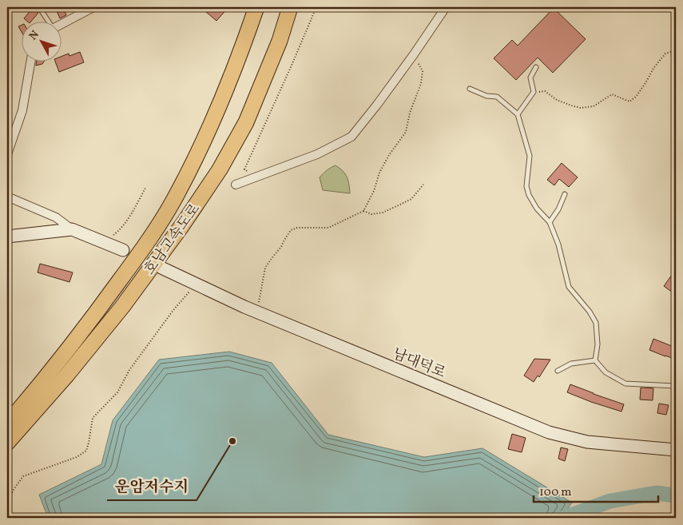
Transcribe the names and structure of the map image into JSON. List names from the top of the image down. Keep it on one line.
{"streets":{"highway":["호남고속도로"],"main road":["남대덕로"]},"places":["운암저수지"],"scale_bar":"100 m","north":"top left"}
